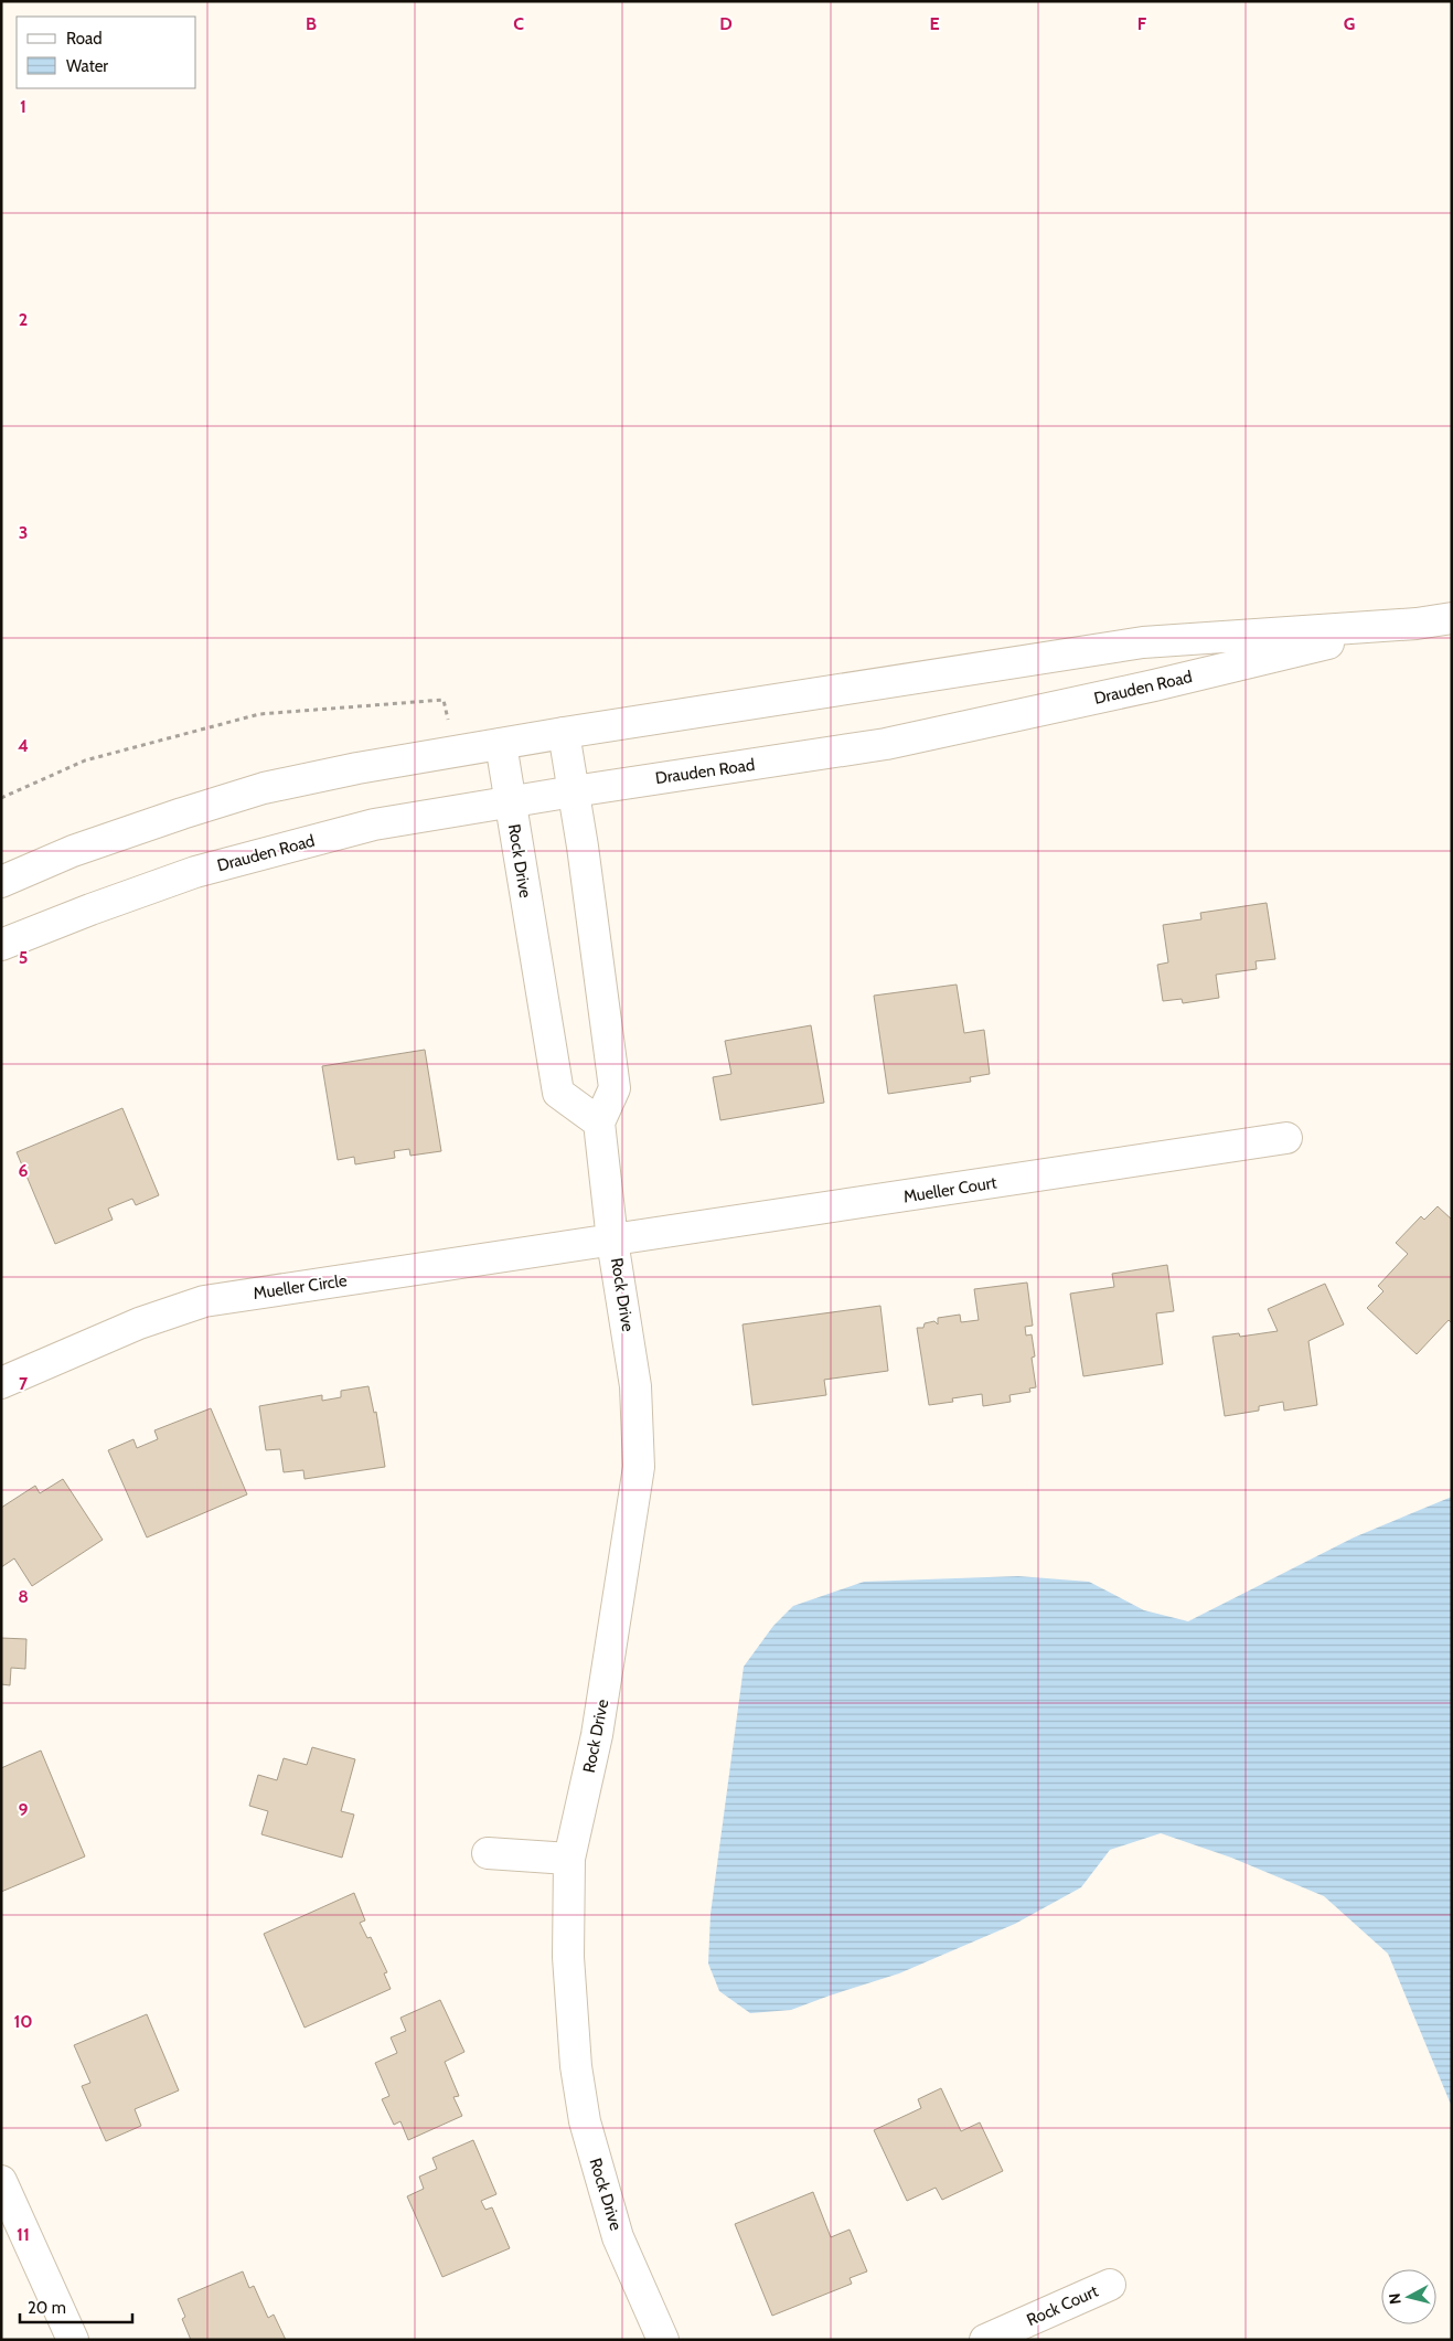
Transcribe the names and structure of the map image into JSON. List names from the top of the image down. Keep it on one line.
{"streets":{"street":["Drauden Road","Rock Drive","Mueller Court","Mueller Circle","Rock Court"]},"crossings":[["Drauden Road","Rock Drive"],["Rock Drive","Mueller Court"],["Rock Drive","Mueller Circle"],["Mueller Court","Mueller Circle"]],"legend":["Road","Water"],"scale_bar":"20 m","north":"left","grid":{"columns":["B","C","D","E","F","G"],"rows":["1","2","3","4","5","6","7","8","9","10","11"]}}
